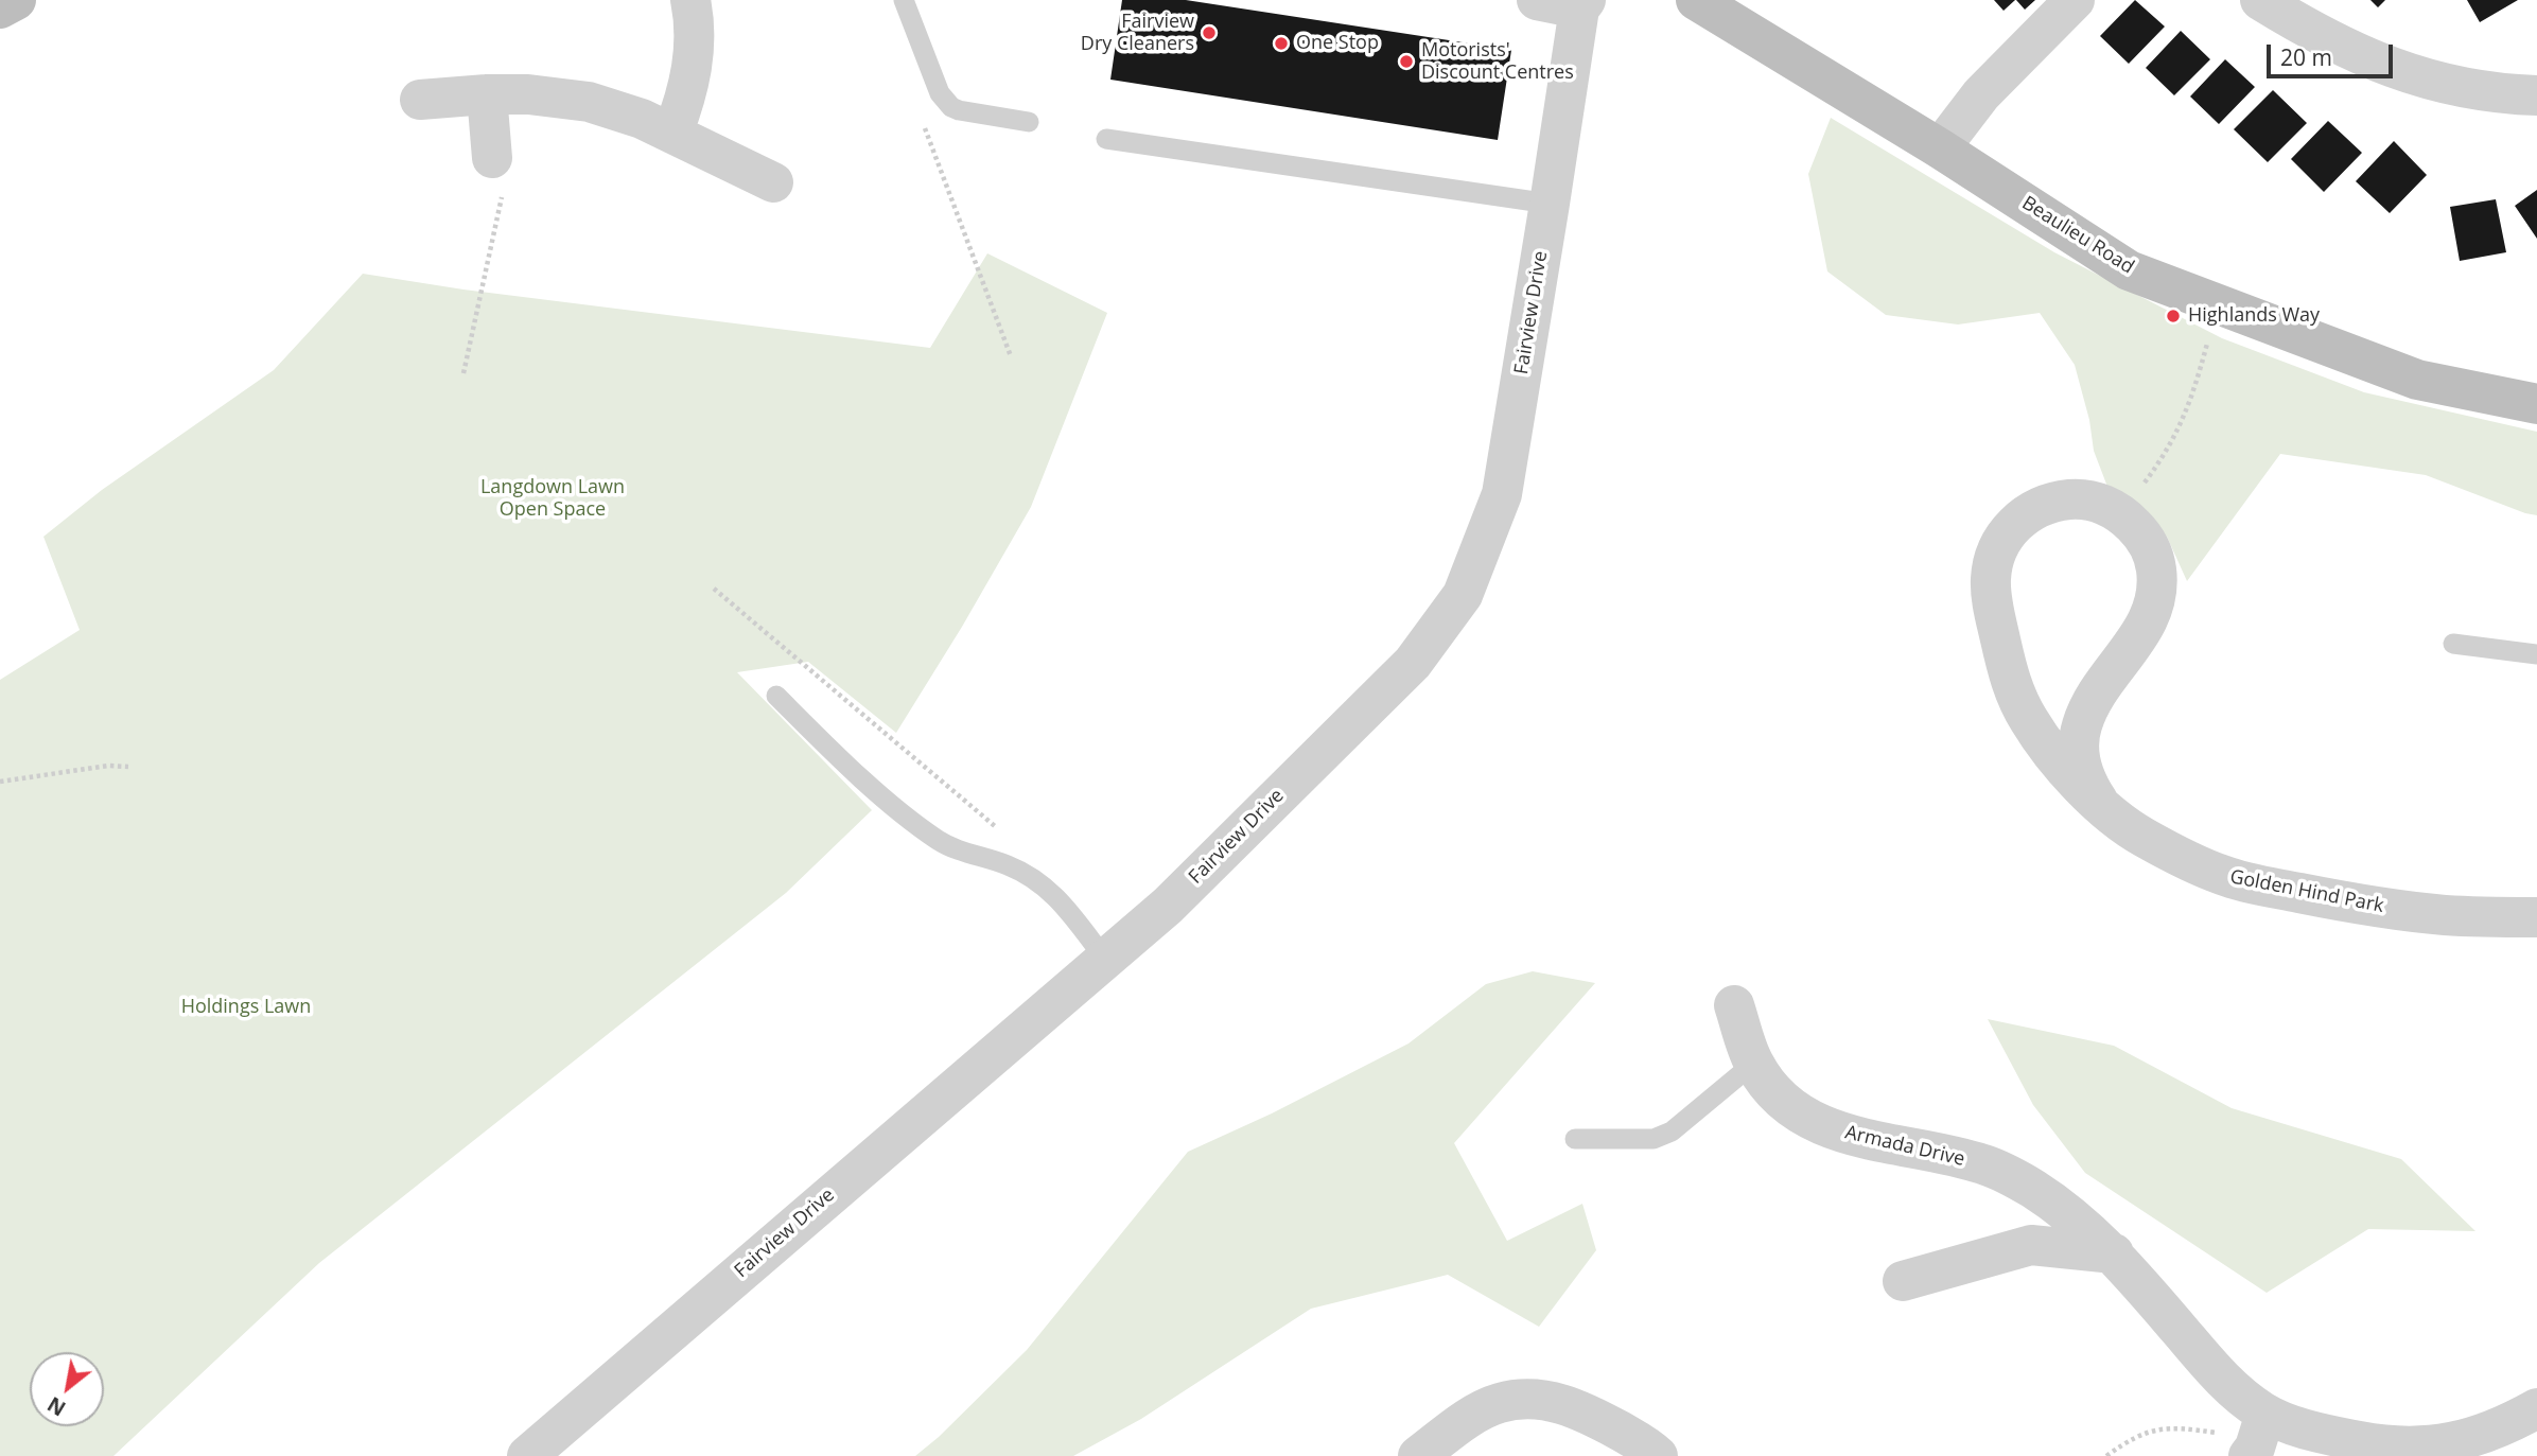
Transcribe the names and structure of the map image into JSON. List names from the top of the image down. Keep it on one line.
{"streets":{"street":["Beaulieu Road","Fairview Drive","Golden Hind Park","Armada Drive"]},"parks":["Langdown Lawn Open Space","Holdings Lawn"],"places":["Fairview Dry Cleaners","One Stop","Motorists' Discount Centres","Highlands Way"],"scale_bar":"20 m","north":"bottom left"}
